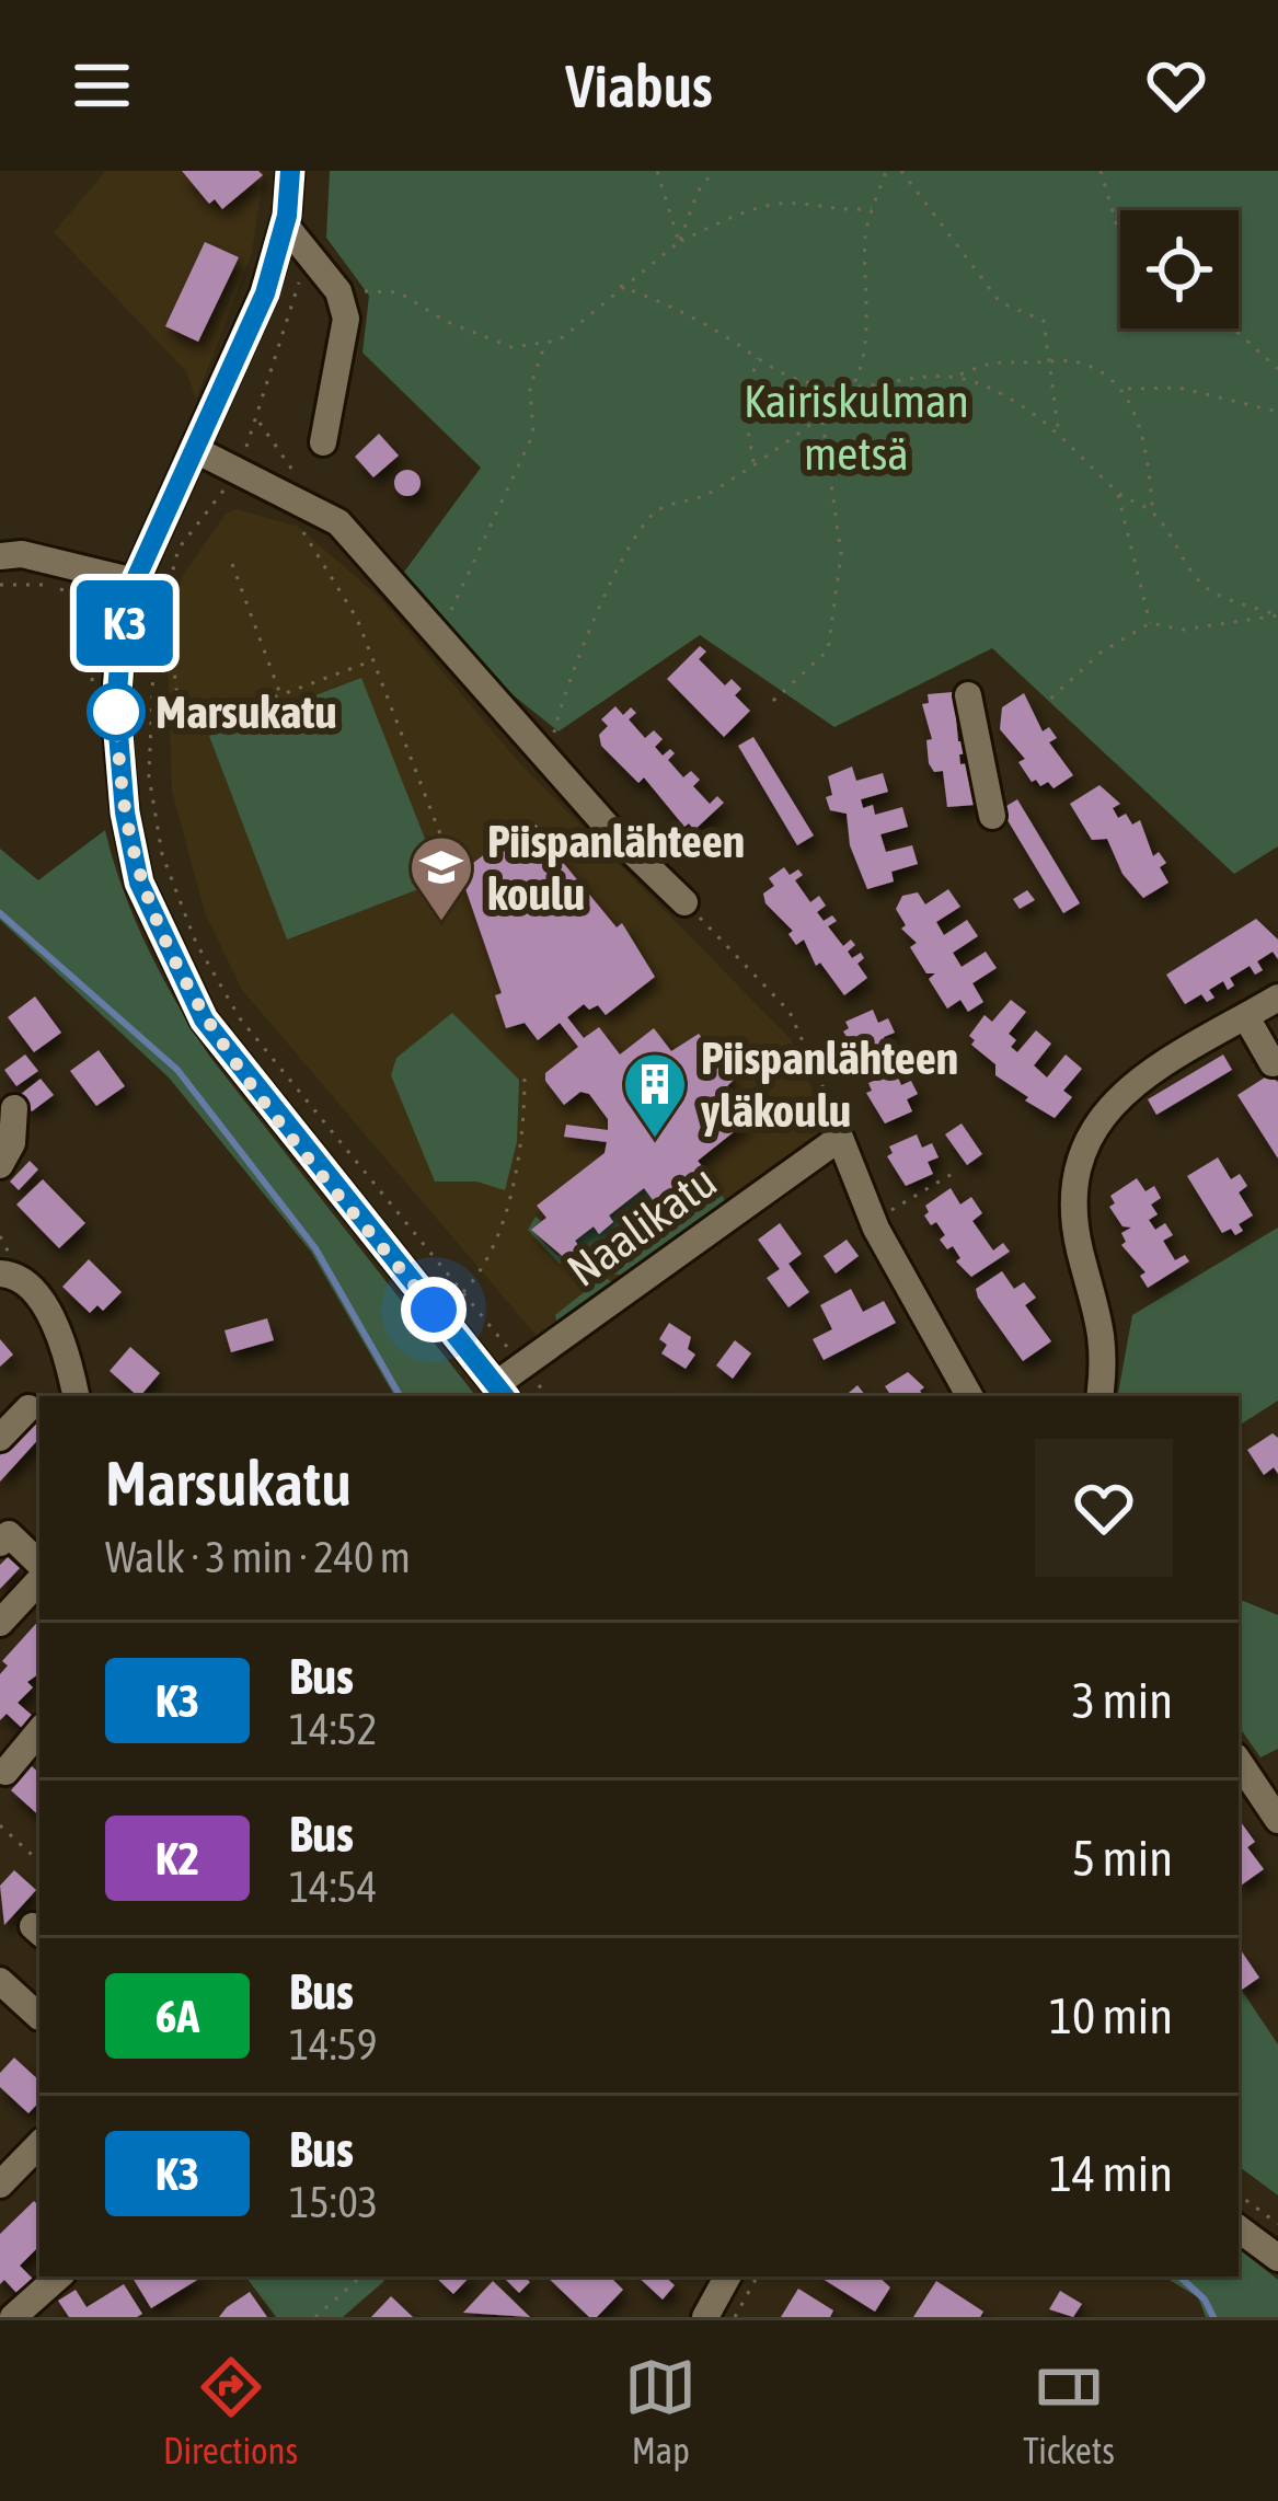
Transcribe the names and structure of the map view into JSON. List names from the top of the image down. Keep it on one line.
{"streets":{"street":["Naalikatu"]},"parks":["Kairiskulman metsä"],"places":{"other":["Marsukatu"],"school or university":["Piispanlähteen koulu"],"building":["Piispanlähteen yläkoulu"]},"lines":["bus line K3"],"page":{"header":"Viabus","on_map":"K3","heading":["Marsukatu","Walk · 3 min · 240 m"],"list":[{"mark":"K3","name":"Bus","note":"14:52","value":"3 min"},{"mark":"K2","name":"Bus","note":"14:54","value":"5 min"},{"mark":"6A","name":"Bus","note":"14:59","value":"10 min"},{"mark":"K3","name":"Bus","note":"15:03","value":"14 min"}],"tabs":["Directions","Map","Tickets"]}}
